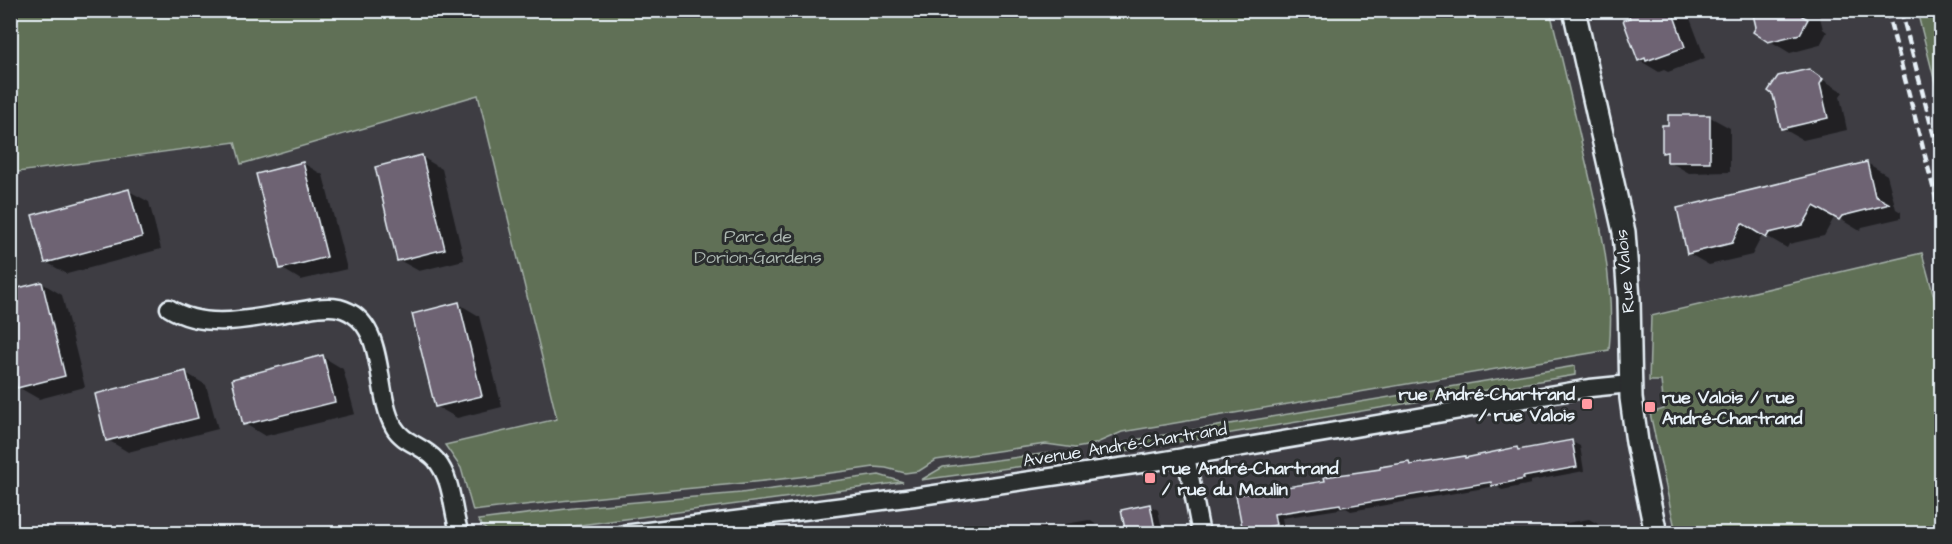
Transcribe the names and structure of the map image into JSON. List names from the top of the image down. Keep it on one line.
{"streets":{"street":["Rue Valois","Avenue André-Chartrand"]},"crossings":[["Rue Valois","Avenue André-Chartrand"]],"parks":["Parc de Dorion-Gardens"],"places":{"transit":["rue André-Chartrand / rue Valois","rue Valois / rue André-Chartrand","rue André-Chartrand / rue du Moulin"]}}
